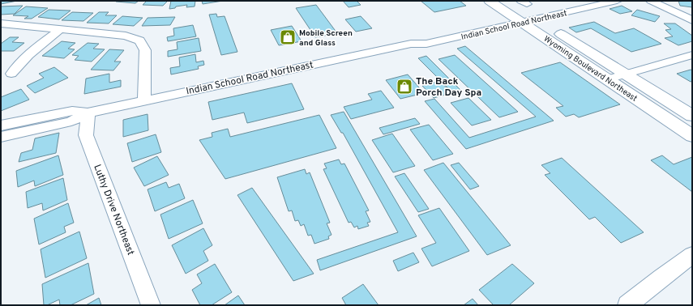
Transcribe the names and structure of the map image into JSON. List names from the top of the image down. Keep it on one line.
{"streets":{"main road":["Wyoming Boulevard Northeast"],"street":["Indian School Road Northeast","Luthy Drive Northeast"]},"crossings":[["Indian School Road Northeast","Wyoming Boulevard Northeast"],["Indian School Road Northeast","Luthy Drive Northeast"]],"places":{"shop":["Mobile Screen and Glass","The Back Porch Day Spa"]}}
